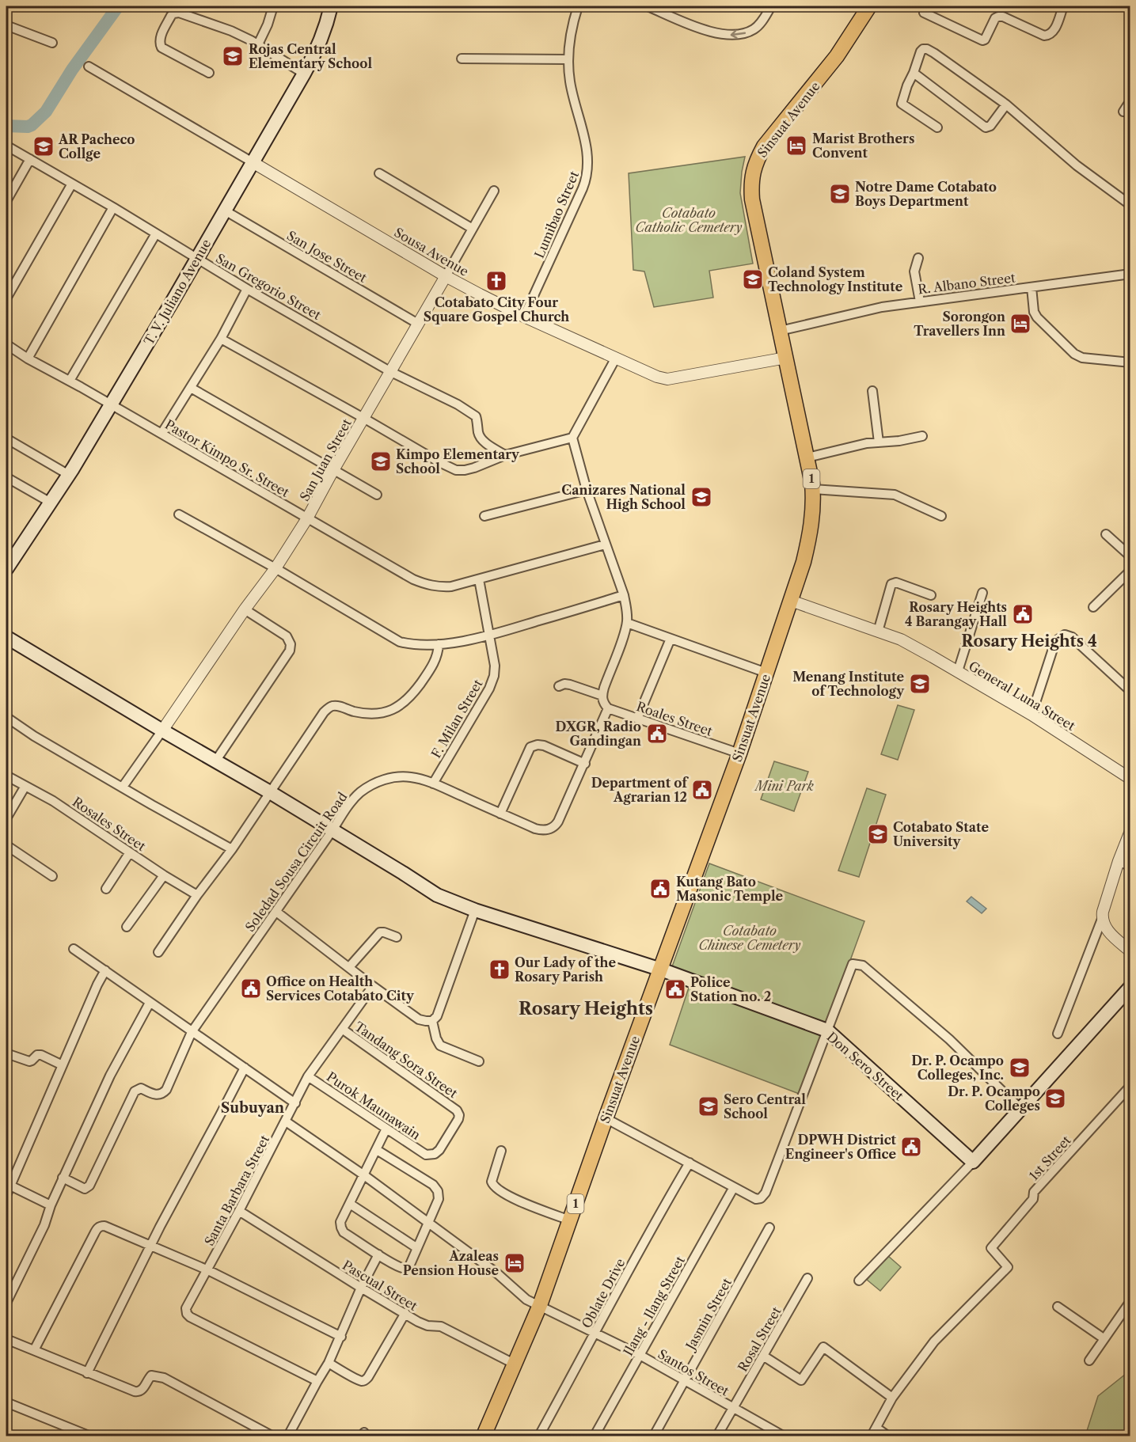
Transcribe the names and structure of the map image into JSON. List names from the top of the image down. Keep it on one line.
{"streets":{"main road":["Sinsuat Avenue","T. V. Juliano Avenue","1","Don Sero Street"],"street":["Lumibao Street","Sousa Avenue","San Jose Street","R. Albano Street","San Gregorio Street","Pastor Kimpo Sr. Street","San Juan Street","General Luna Street","F. Milan Street","Roales Street","Rosales Street","Soledad Sousa Circuit Road","Tandang Sora Street","Purok Maunawain","1st Street","Santa Barbara Street","Pascual Street","Oblate Drive","Ilang - Ilang Street","Jasmin Street","Rosal Street","Santos Street"]},"crossings":[["Sinsuat Avenue","Sousa Avenue"],["Sinsuat Avenue","R. Albano Street"],["Sinsuat Avenue","General Luna Street"],["Sinsuat Avenue","Roales Street"],["Sinsuat Avenue","Don Sero Street"],["Sinsuat Avenue","Pascual Street"],["Sinsuat Avenue","Santos Street"],["Lumibao Street","Sousa Avenue"],["Sousa Avenue","T. V. Juliano Avenue"],["Sousa Avenue","San Juan Street"],["San Jose Street","T. V. Juliano Avenue"],["San Jose Street","San Juan Street"],["San Gregorio Street","T. V. Juliano Avenue"],["San Gregorio Street","San Juan Street"],["T. V. Juliano Avenue","Pastor Kimpo Sr. Street"],["Pastor Kimpo Sr. Street","San Juan Street"],["Pastor Kimpo Sr. Street","F. Milan Street"],["San Juan Street","Don Sero Street"],["F. Milan Street","Soledad Sousa Circuit Road"],["Roales Street","Soledad Sousa Circuit Road"],["Soledad Sousa Circuit Road","Don Sero Street"],["Tandang Sora Street","Purok Maunawain"],["Tandang Sora Street","Santa Barbara Street"],["Purok Maunawain","Santa Barbara Street"],["Santa Barbara Street","Pascual Street"],["Santa Barbara Street","Santos Street"],["Oblate Drive","Santos Street"],["Ilang - Ilang Street","Santos Street"],["Jasmin Street","Santos Street"],["Rosal Street","Santos Street"]],"districts":["Rosary Heights 4","Rosary Heights","Subuyan"],"parks":["Cotabato Catholic Cemetery","Mini Park","Cotabato Chinese Cemetery"],"places":{"school or university":["Rojas Central Elementary School","AR Pacheco Collge","Notre Dame Cotabato Boys Department","Coland System Technology Institute","Kimpo Elementary School","Canizares National High School","Menang Institute of Technology","Cotabato State University","Dr. P. Ocampo Colleges, Inc.","Dr. P. Ocampo Colleges","Sero Central School"],"hotel":["Marist Brothers Convent","Sorongon Travellers Inn","Azaleas Pension House"],"church":["Cotabato City Four Square Gospel Church","Our Lady of the Rosary Parish"],"public building":["Rosary Heights 4 Barangay Hall","DXGR, Radio Gandingan","Department of Agrarian 12","Kutang Bato Masonic Temple","Office on Health Services Cotabato City","Police Station no. 2","DPWH District Engineer's Office"]}}
